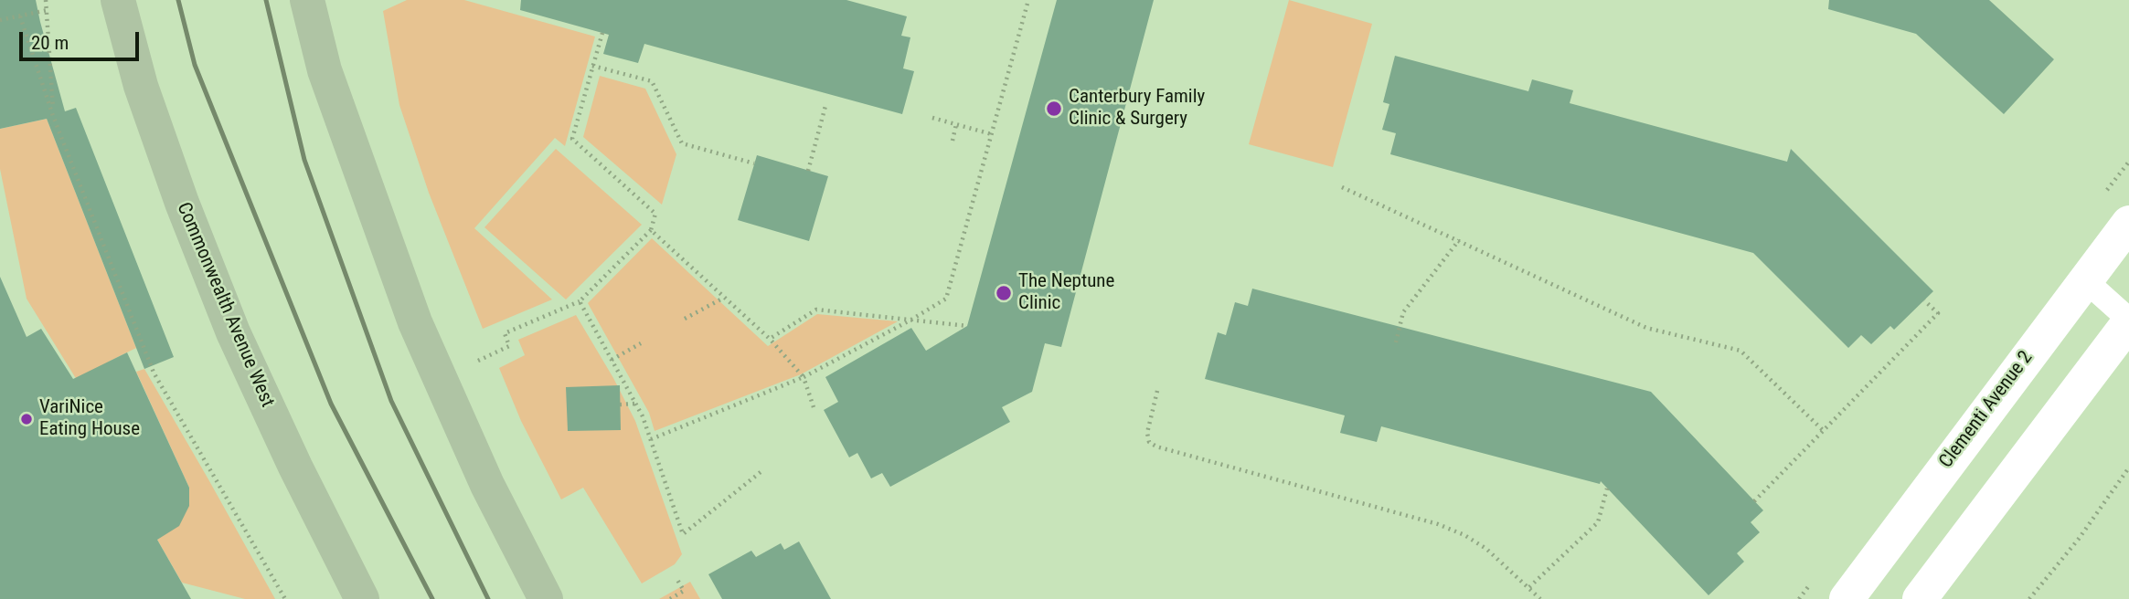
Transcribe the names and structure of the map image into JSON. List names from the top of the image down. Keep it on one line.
{"streets":{"main road":["Commonwealth Avenue West","Clementi Avenue 2"]},"places":["Canterbury Family Clinic & Surgery","The Neptune Clinic","VariNice Eating House"],"scale_bar":"20 m"}
